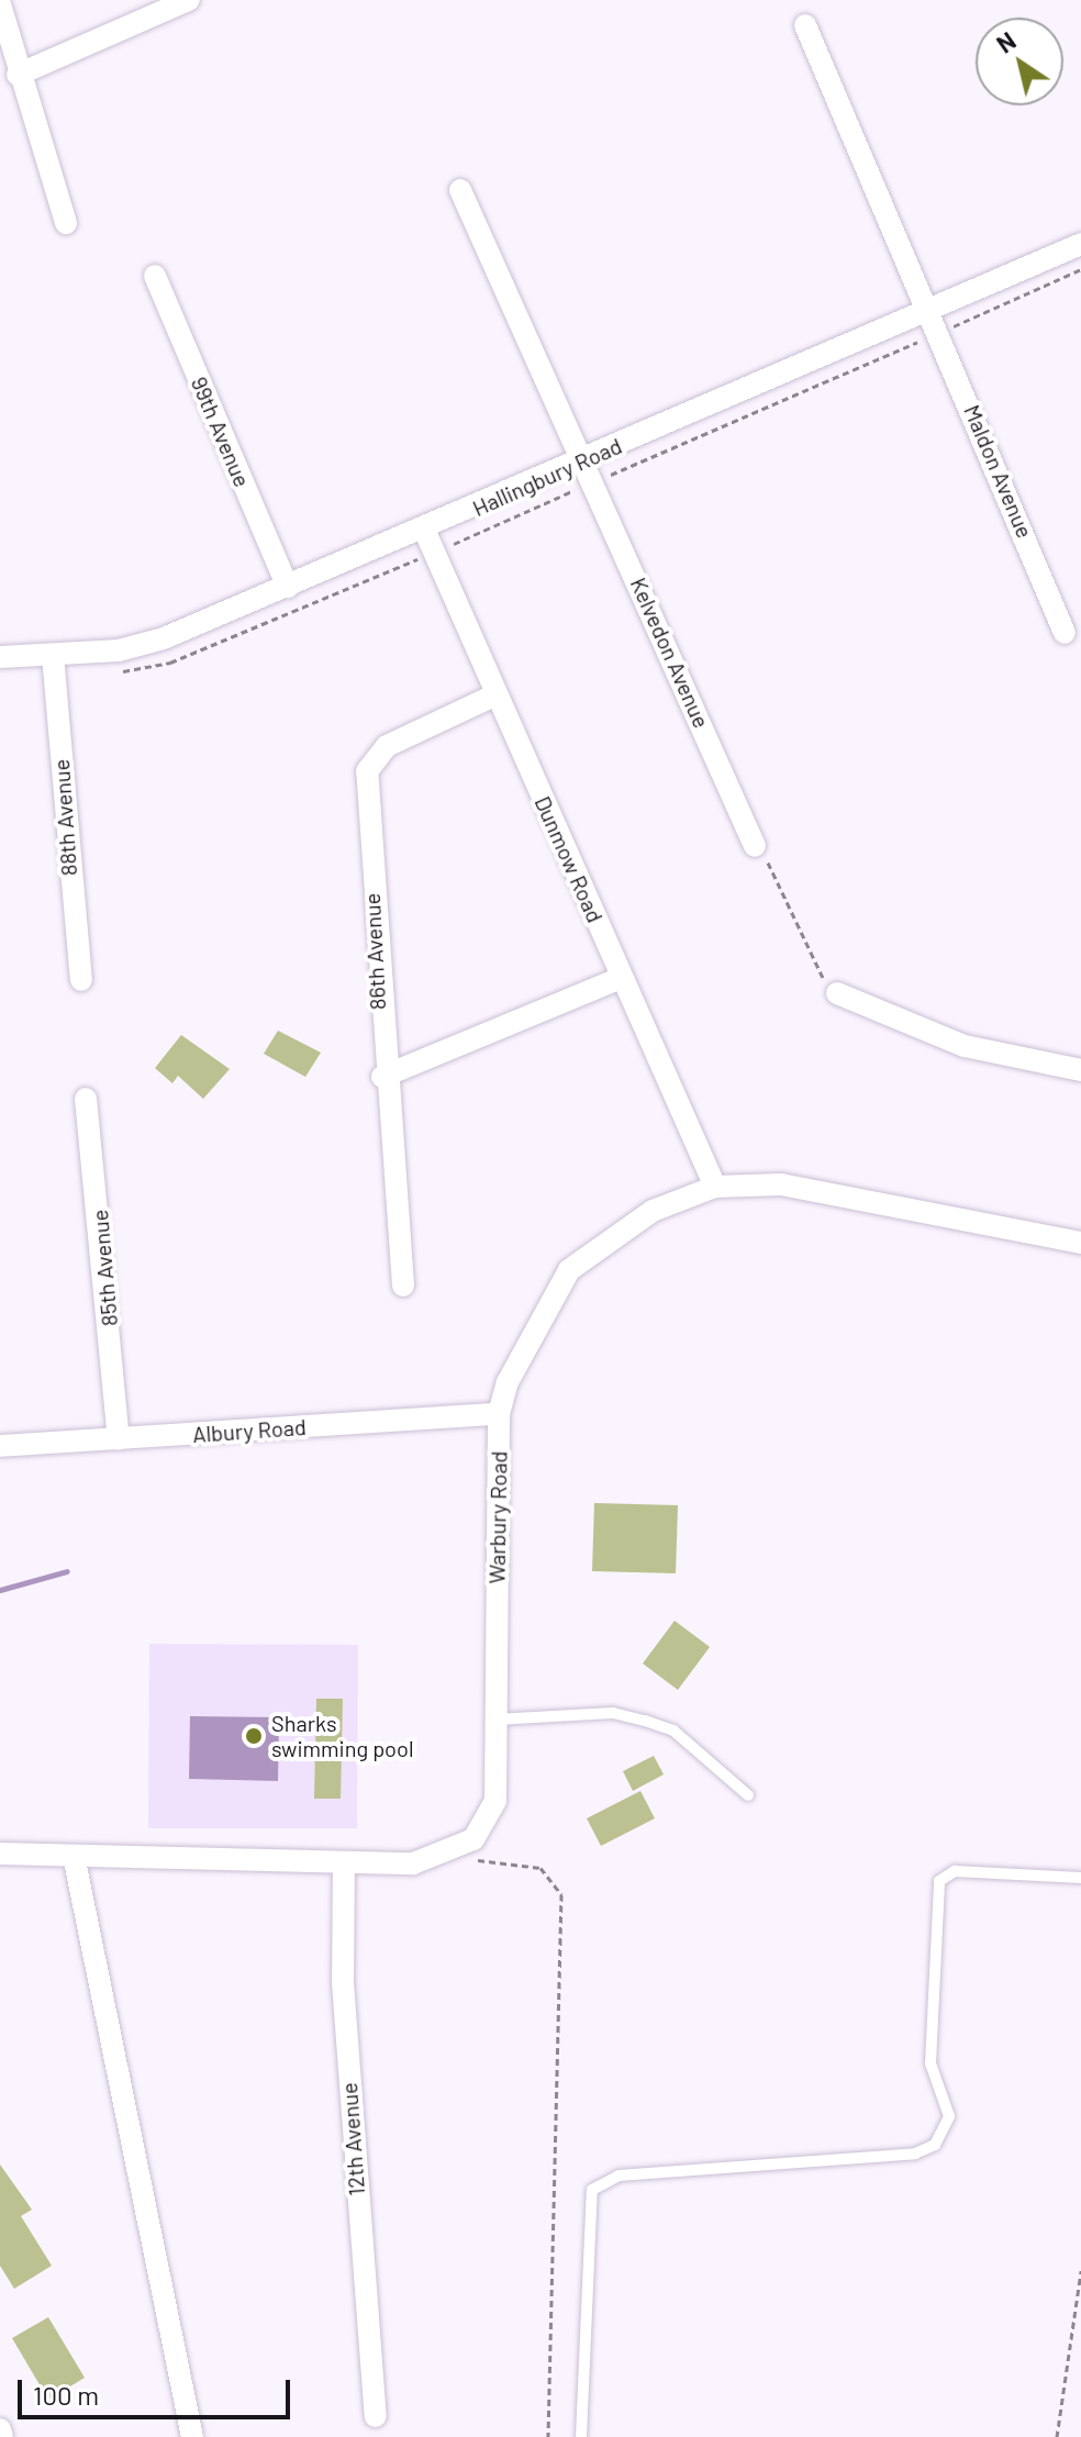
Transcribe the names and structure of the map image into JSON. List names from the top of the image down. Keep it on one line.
{"streets":{"street":["99th Avenue","Maldon Avenue","Hallingbury Road","Kelvedon Avenue","88th Avenue","Dunmow Road","86th Avenue","85th Avenue","Albury Road","Warbury Road","12th Avenue"]},"crossings":[["99th Avenue","Hallingbury Road"],["Maldon Avenue","Hallingbury Road"],["Hallingbury Road","Kelvedon Avenue"],["Hallingbury Road","88th Avenue"],["Hallingbury Road","Dunmow Road"],["Dunmow Road","86th Avenue"],["Dunmow Road","Warbury Road"],["85th Avenue","Albury Road"],["Albury Road","Warbury Road"]],"places":["Sharks swimming pool"],"scale_bar":"100 m","north":"top left"}
